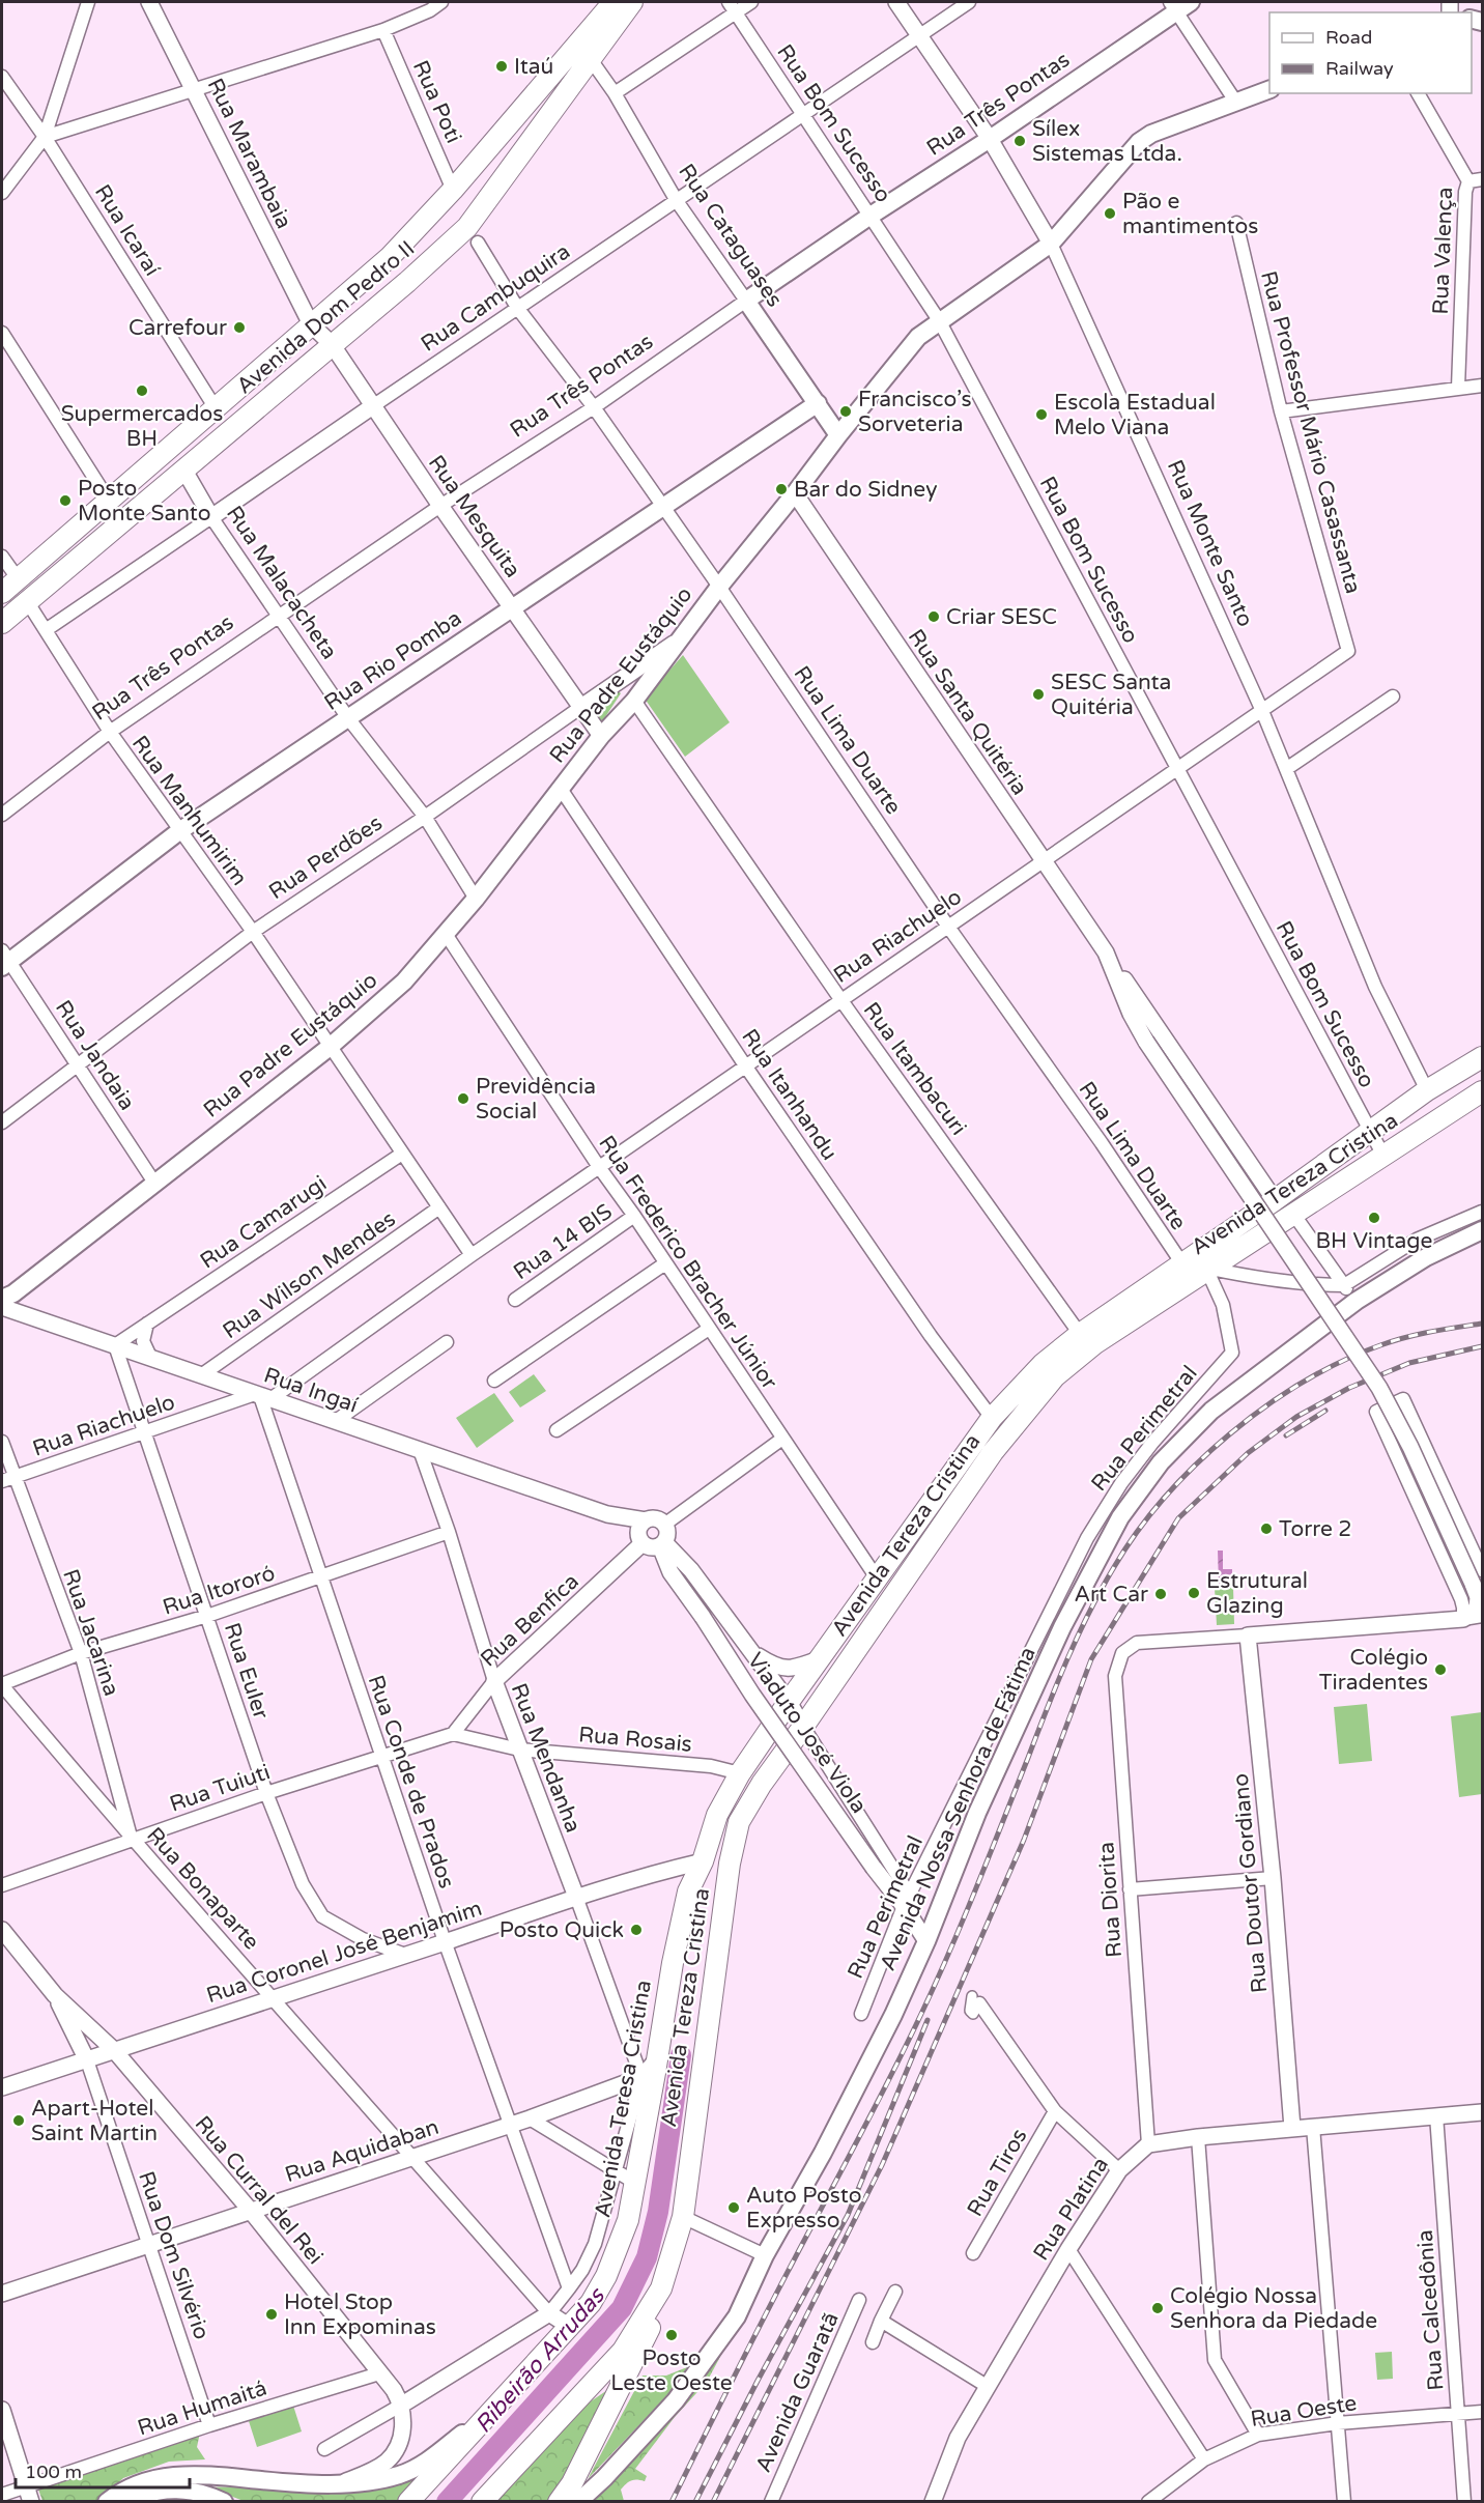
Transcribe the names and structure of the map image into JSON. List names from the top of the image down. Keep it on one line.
{"streets":{"main road":["Rua Três Pontas","Rua Cataguases","Avenida Dom Pedro II","Rua Rio Pomba","Rua Padre Eustáquio","Avenida Tereza Cristina","Avenida Nossa Senhora de Fátima","Avenida Teresa Cristina"],"street":["Rua Poti","Rua Bom Sucesso","Rua Marambaia","Rua Icaraí","Rua Valença","Rua Cambuquira","Rua Professor Mário Casassanta","Rua Mesquita","Rua Monte Santo","Rua Malacacheta","Rua Santa Quitéria","Rua Lima Duarte","Rua Manhumirim","Rua Perdões","Rua Riachuelo","Rua Jandaia","Rua Itambacuri","Rua Itanhandu","Rua Camarugi","Rua 14 BIS","Rua Frederico Bracher Júnior","Rua Wilson Mendes","Rua Ingaí","Rua Perimetral","Rua Itororó","Rua Benfica","Rua Jacarina","Rua Euler","Viaduto José Viola","Rua Rosais","Rua Mendanha","Rua Conde de Prados","Rua Tuiuti","Rua Doutor Gordiano","Rua Bonaparte","Rua Diorita","Rua Coronel José Benjamim","Rua Aquidaban","Rua Tiros","Rua Curral del Rei","Rua Platina","Rua Dom Silvério","Rua Calcedônia","Avenida Guaratã","Rua Humaitá","Rua Oeste"]},"crossings":[["Rua Poti","Avenida Dom Pedro II"],["Rua Três Pontas","Rua Bom Sucesso"],["Rua Três Pontas","Rua Cataguases"],["Rua Três Pontas","Rua Mesquita"],["Rua Três Pontas","Rua Monte Santo"],["Rua Três Pontas","Rua Malacacheta"],["Rua Três Pontas","Rua Lima Duarte"],["Rua Três Pontas","Rua Manhumirim"],["Rua Bom Sucesso","Rua Cambuquira"],["Rua Bom Sucesso","Rua Padre Eustáquio"],["Rua Bom Sucesso","Rua Riachuelo"],["Rua Bom Sucesso","Avenida Tereza Cristina"],["Rua Marambaia","Avenida Dom Pedro II"],["Rua Marambaia","Rua Mesquita"],["Rua Icaraí","Avenida Dom Pedro II"],["Rua Cataguases","Rua Cambuquira"],["Rua Cataguases","Avenida Dom Pedro II"],["Rua Cataguases","Rua Rio Pomba"],["Rua Cataguases","Rua Padre Eustáquio"],["Rua Cambuquira","Rua Mesquita"],["Rua Cambuquira","Rua Monte Santo"],["Rua Cambuquira","Rua Malacacheta"],["Rua Cambuquira","Rua Lima Duarte"],["Rua Cambuquira","Rua Manhumirim"],["Avenida Dom Pedro II","Rua Mesquita"],["Avenida Dom Pedro II","Rua Malacacheta"],["Avenida Dom Pedro II","Rua Manhumirim"],["Rua Professor Mário Casassanta","Rua Riachuelo"],["Rua Mesquita","Rua Rio Pomba"],["Rua Mesquita","Rua Padre Eustáquio"],["Rua Mesquita","Rua Perdões"],["Rua Monte Santo","Rua Padre Eustáquio"],["Rua Monte Santo","Rua Riachuelo"],["Rua Monte Santo","Avenida Tereza Cristina"],["Rua Malacacheta","Rua Rio Pomba"],["Rua Malacacheta","Rua Padre Eustáquio"],["Rua Malacacheta","Rua Perdões"],["Rua Rio Pomba","Rua Lima Duarte"],["Rua Rio Pomba","Rua Manhumirim"],["Rua Rio Pomba","Rua Jandaia"],["Rua Padre Eustáquio","Rua Santa Quitéria"],["Rua Padre Eustáquio","Rua Lima Duarte"],["Rua Padre Eustáquio","Rua Manhumirim"],["Rua Padre Eustáquio","Rua Perdões"],["Rua Padre Eustáquio","Rua Jandaia"],["Rua Padre Eustáquio","Rua Itambacuri"],["Rua Padre Eustáquio","Rua Itanhandu"],["Rua Padre Eustáquio","Rua Frederico Bracher Júnior"],["Rua Santa Quitéria","Rua Riachuelo"],["Rua Santa Quitéria","Avenida Tereza Cristina"],["Rua Lima Duarte","Rua Riachuelo"],["Rua Lima Duarte","Avenida Tereza Cristina"],["Rua Manhumirim","Rua Perdões"],["Rua Manhumirim","Rua Riachuelo"],["Rua Manhumirim","Rua Camarugi"],["Rua Manhumirim","Rua Wilson Mendes"],["Rua Perdões","Rua Jandaia"],["Rua Riachuelo","Rua Itambacuri"],["Rua Riachuelo","Rua Itanhandu"],["Rua Riachuelo","Rua Frederico Bracher Júnior"],["Rua Riachuelo","Rua Ingaí"],["Rua Riachuelo","Rua Jacarina"],["Rua Riachuelo","Rua Euler"],["Rua Riachuelo","Rua Conde de Prados"],["Rua Itambacuri","Avenida Tereza Cristina"],["Rua Itanhandu","Avenida Tereza Cristina"],["Avenida Tereza Cristina","Rua Frederico Bracher Júnior"],["Avenida Tereza Cristina","Rua Perimetral"],["Avenida Tereza Cristina","Rua Rosais"],["Avenida Tereza Cristina","Rua Mendanha"],["Avenida Tereza Cristina","Rua Conde de Prados"],["Avenida Tereza Cristina","Rua Coronel José Benjamim"],["Avenida Tereza Cristina","Avenida Teresa Cristina"],["Avenida Tereza Cristina","Rua Aquidaban"],["Rua Camarugi","Rua Ingaí"],["Rua Camarugi","Rua Euler"],["Rua 14 BIS","Rua Frederico Bracher Júnior"],["Rua Wilson Mendes","Rua Ingaí"],["Rua Ingaí","Rua Benfica"],["Rua Ingaí","Rua Euler"],["Rua Ingaí","Viaduto José Viola"],["Rua Ingaí","Rua Mendanha"],["Rua Ingaí","Rua Conde de Prados"],["Rua Perimetral","Viaduto José Viola"],["Rua Itororó","Rua Jacarina"],["Rua Itororó","Rua Euler"],["Rua Itororó","Rua Mendanha"],["Rua Itororó","Rua Conde de Prados"],["Rua Itororó","Rua Bonaparte"],["Rua Benfica","Viaduto José Viola"],["Rua Benfica","Rua Rosais"],["Rua Benfica","Rua Mendanha"],["Rua Benfica","Rua Tuiuti"],["Rua Jacarina","Rua Tuiuti"],["Rua Jacarina","Rua Bonaparte"],["Rua Euler","Rua Tuiuti"],["Rua Euler","Rua Coronel José Benjamim"],["Viaduto José Viola","Avenida Nossa Senhora de Fátima"],["Rua Rosais","Rua Mendanha"],["Rua Rosais","Rua Tuiuti"],["Rua Mendanha","Rua Coronel José Benjamim"],["Rua Mendanha","Rua Aquidaban"],["Rua Conde de Prados","Rua Tuiuti"],["Rua Conde de Prados","Rua Coronel José Benjamim"],["Rua Conde de Prados","Rua Aquidaban"],["Rua Tuiuti","Rua Bonaparte"],["Rua Doutor Gordiano","Rua Diorita"],["Rua Bonaparte","Rua Coronel José Benjamim"],["Rua Bonaparte","Rua Aquidaban"],["Rua Diorita","Rua Platina"],["Rua Coronel José Benjamim","Rua Curral del Rei"],["Rua Coronel José Benjamim","Rua Dom Silvério"],["Avenida Teresa Cristina","Rua Aquidaban"],["Rua Aquidaban","Rua Curral del Rei"],["Rua Aquidaban","Rua Dom Silvério"],["Rua Curral del Rei","Rua Dom Silvério"],["Rua Curral del Rei","Rua Humaitá"],["Rua Dom Silvério","Rua Humaitá"],["Rua Calcedônia","Rua Oeste"]],"water":["Ribeirão Arrudas"],"places":["Itaú","Sílex Sistemas Ltda.","Pão e mantimentos","Carrefour","Supermercados BH","Francisco’s Sorveteria","Escola Estadual Melo Viana","Bar do Sidney","Posto Monte Santo","Criar SESC","SESC Santa Quitéria","Previdência Social","BH Vintage","Torre 2","Estrutural Glazing","Art Car","Colégio Tiradentes","Posto Quick","Apart-Hotel Saint Martin","Auto Posto Expresso","Colégio Nossa Senhora da Piedade","Hotel Stop Inn Expominas","Posto Leste Oeste"],"legend":["Road","Railway"],"scale_bar":"100 m"}
